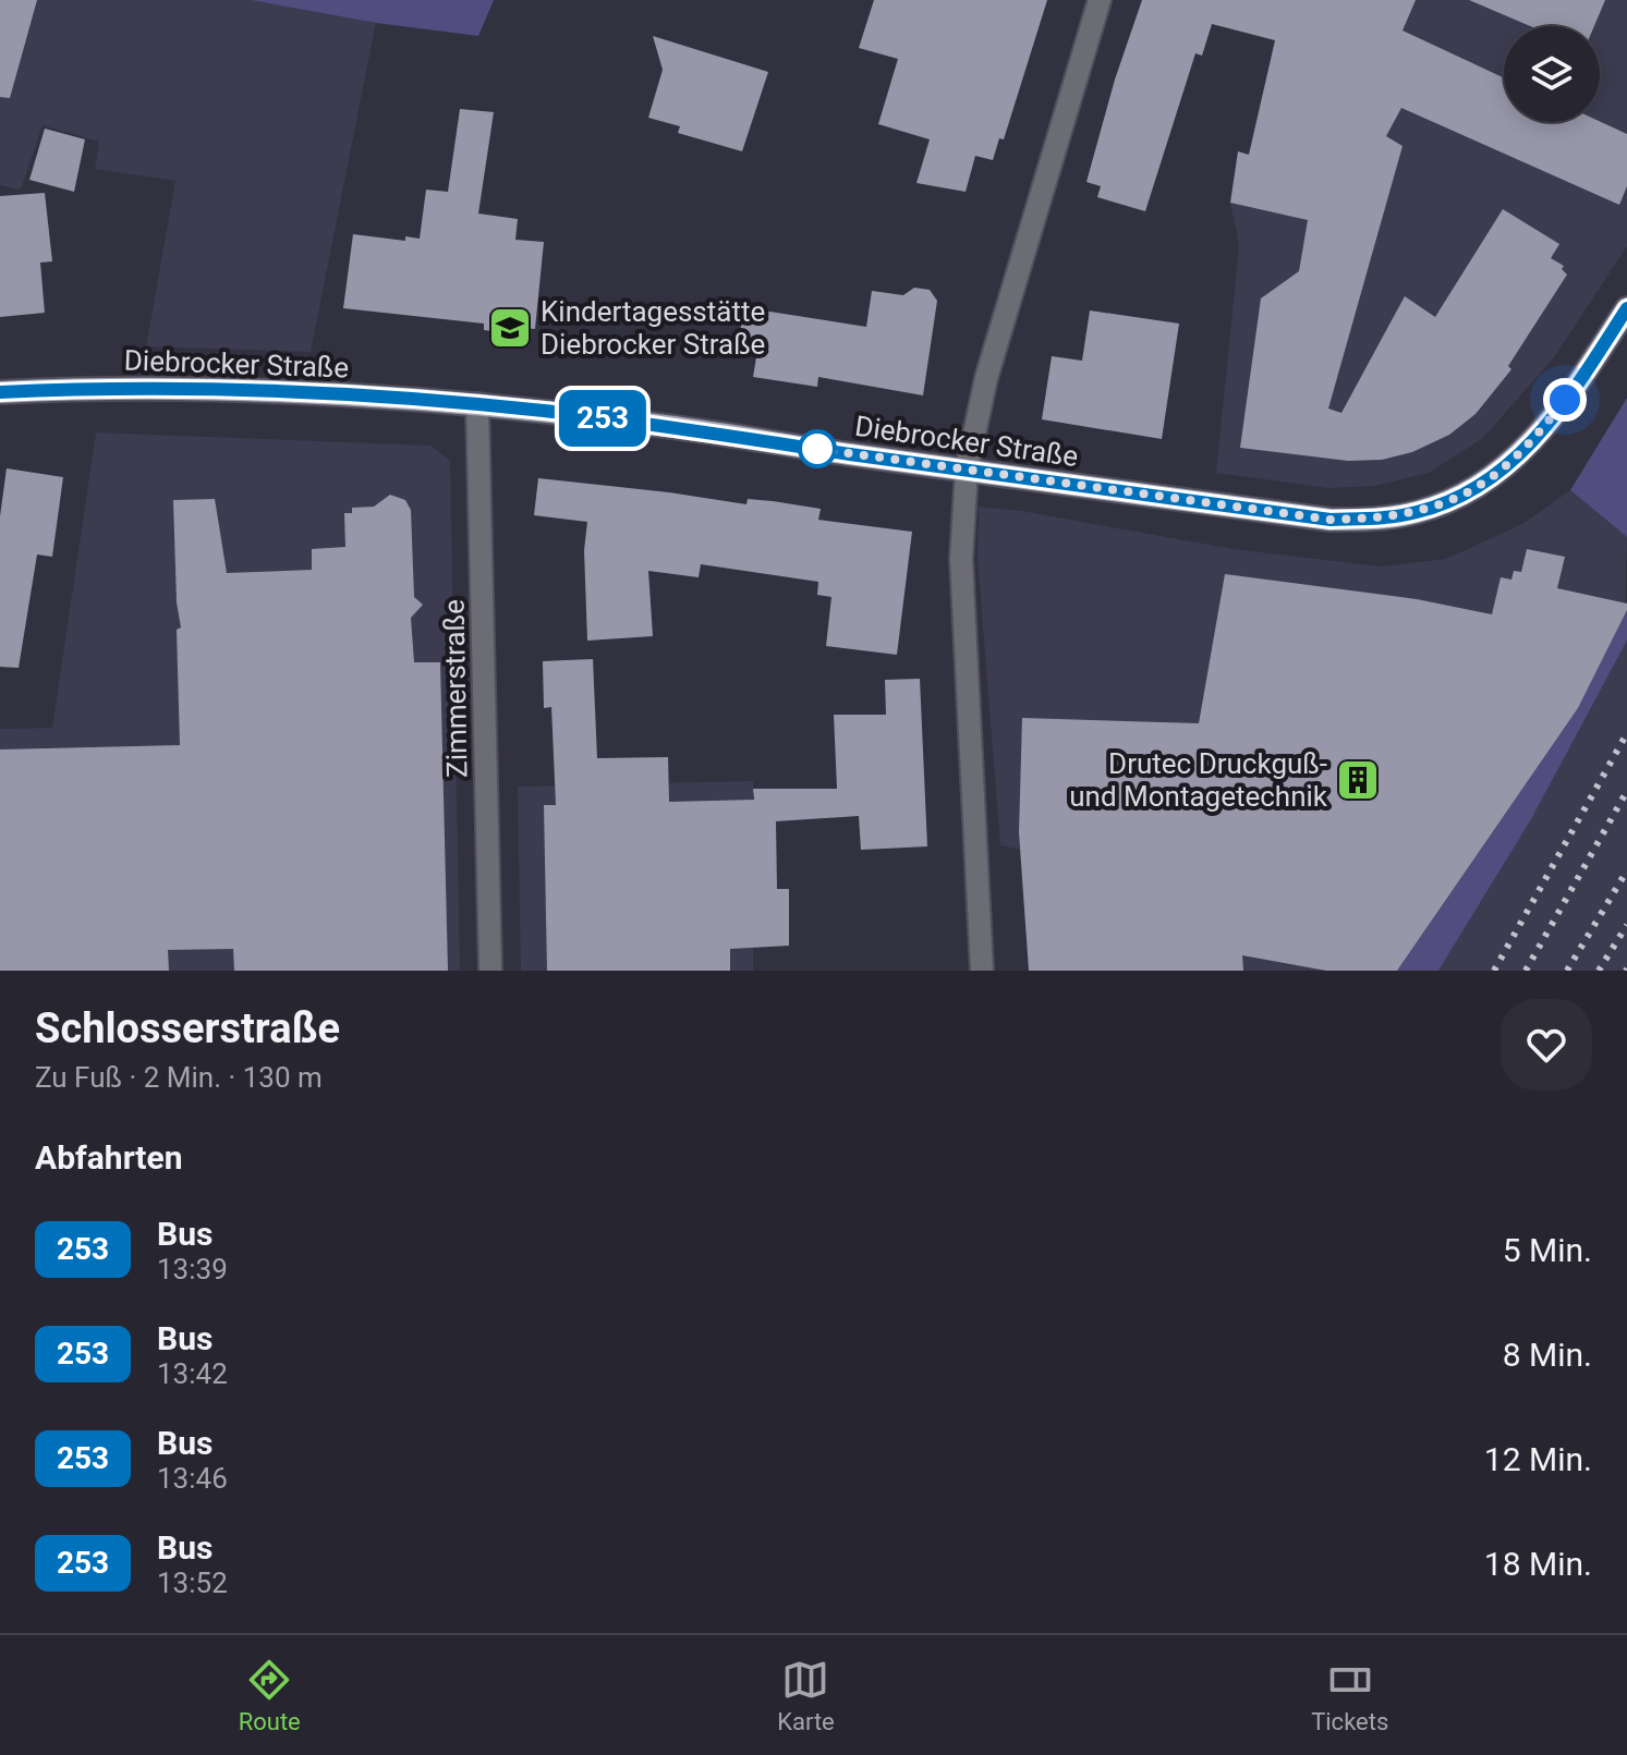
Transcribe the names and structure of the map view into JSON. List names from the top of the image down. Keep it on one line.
{"streets":{"main road":["Diebrocker Straße"],"street":["Zimmerstraße"]},"crossings":[["Diebrocker Straße","Zimmerstraße"]],"places":{"school or university":["Kindertagesstätte Diebrocker Straße"],"building":["Drutec Druckguß- und Montagetechnik"]},"lines":["bus line 253"],"page":{"on_map":"253","heading":[["Schlosserstraße","Zu Fuß · 2 Min. · 130 m"],"Abfahrten"],"list":[{"mark":"253","name":"Bus","note":"13:39","value":"5 Min."},{"mark":"253","name":"Bus","note":"13:42","value":"8 Min."},{"mark":"253","name":"Bus","note":"13:46","value":"12 Min."},{"mark":"253","name":"Bus","note":"13:52","value":"18 Min."}],"tabs":["Route","Karte","Tickets"]}}
